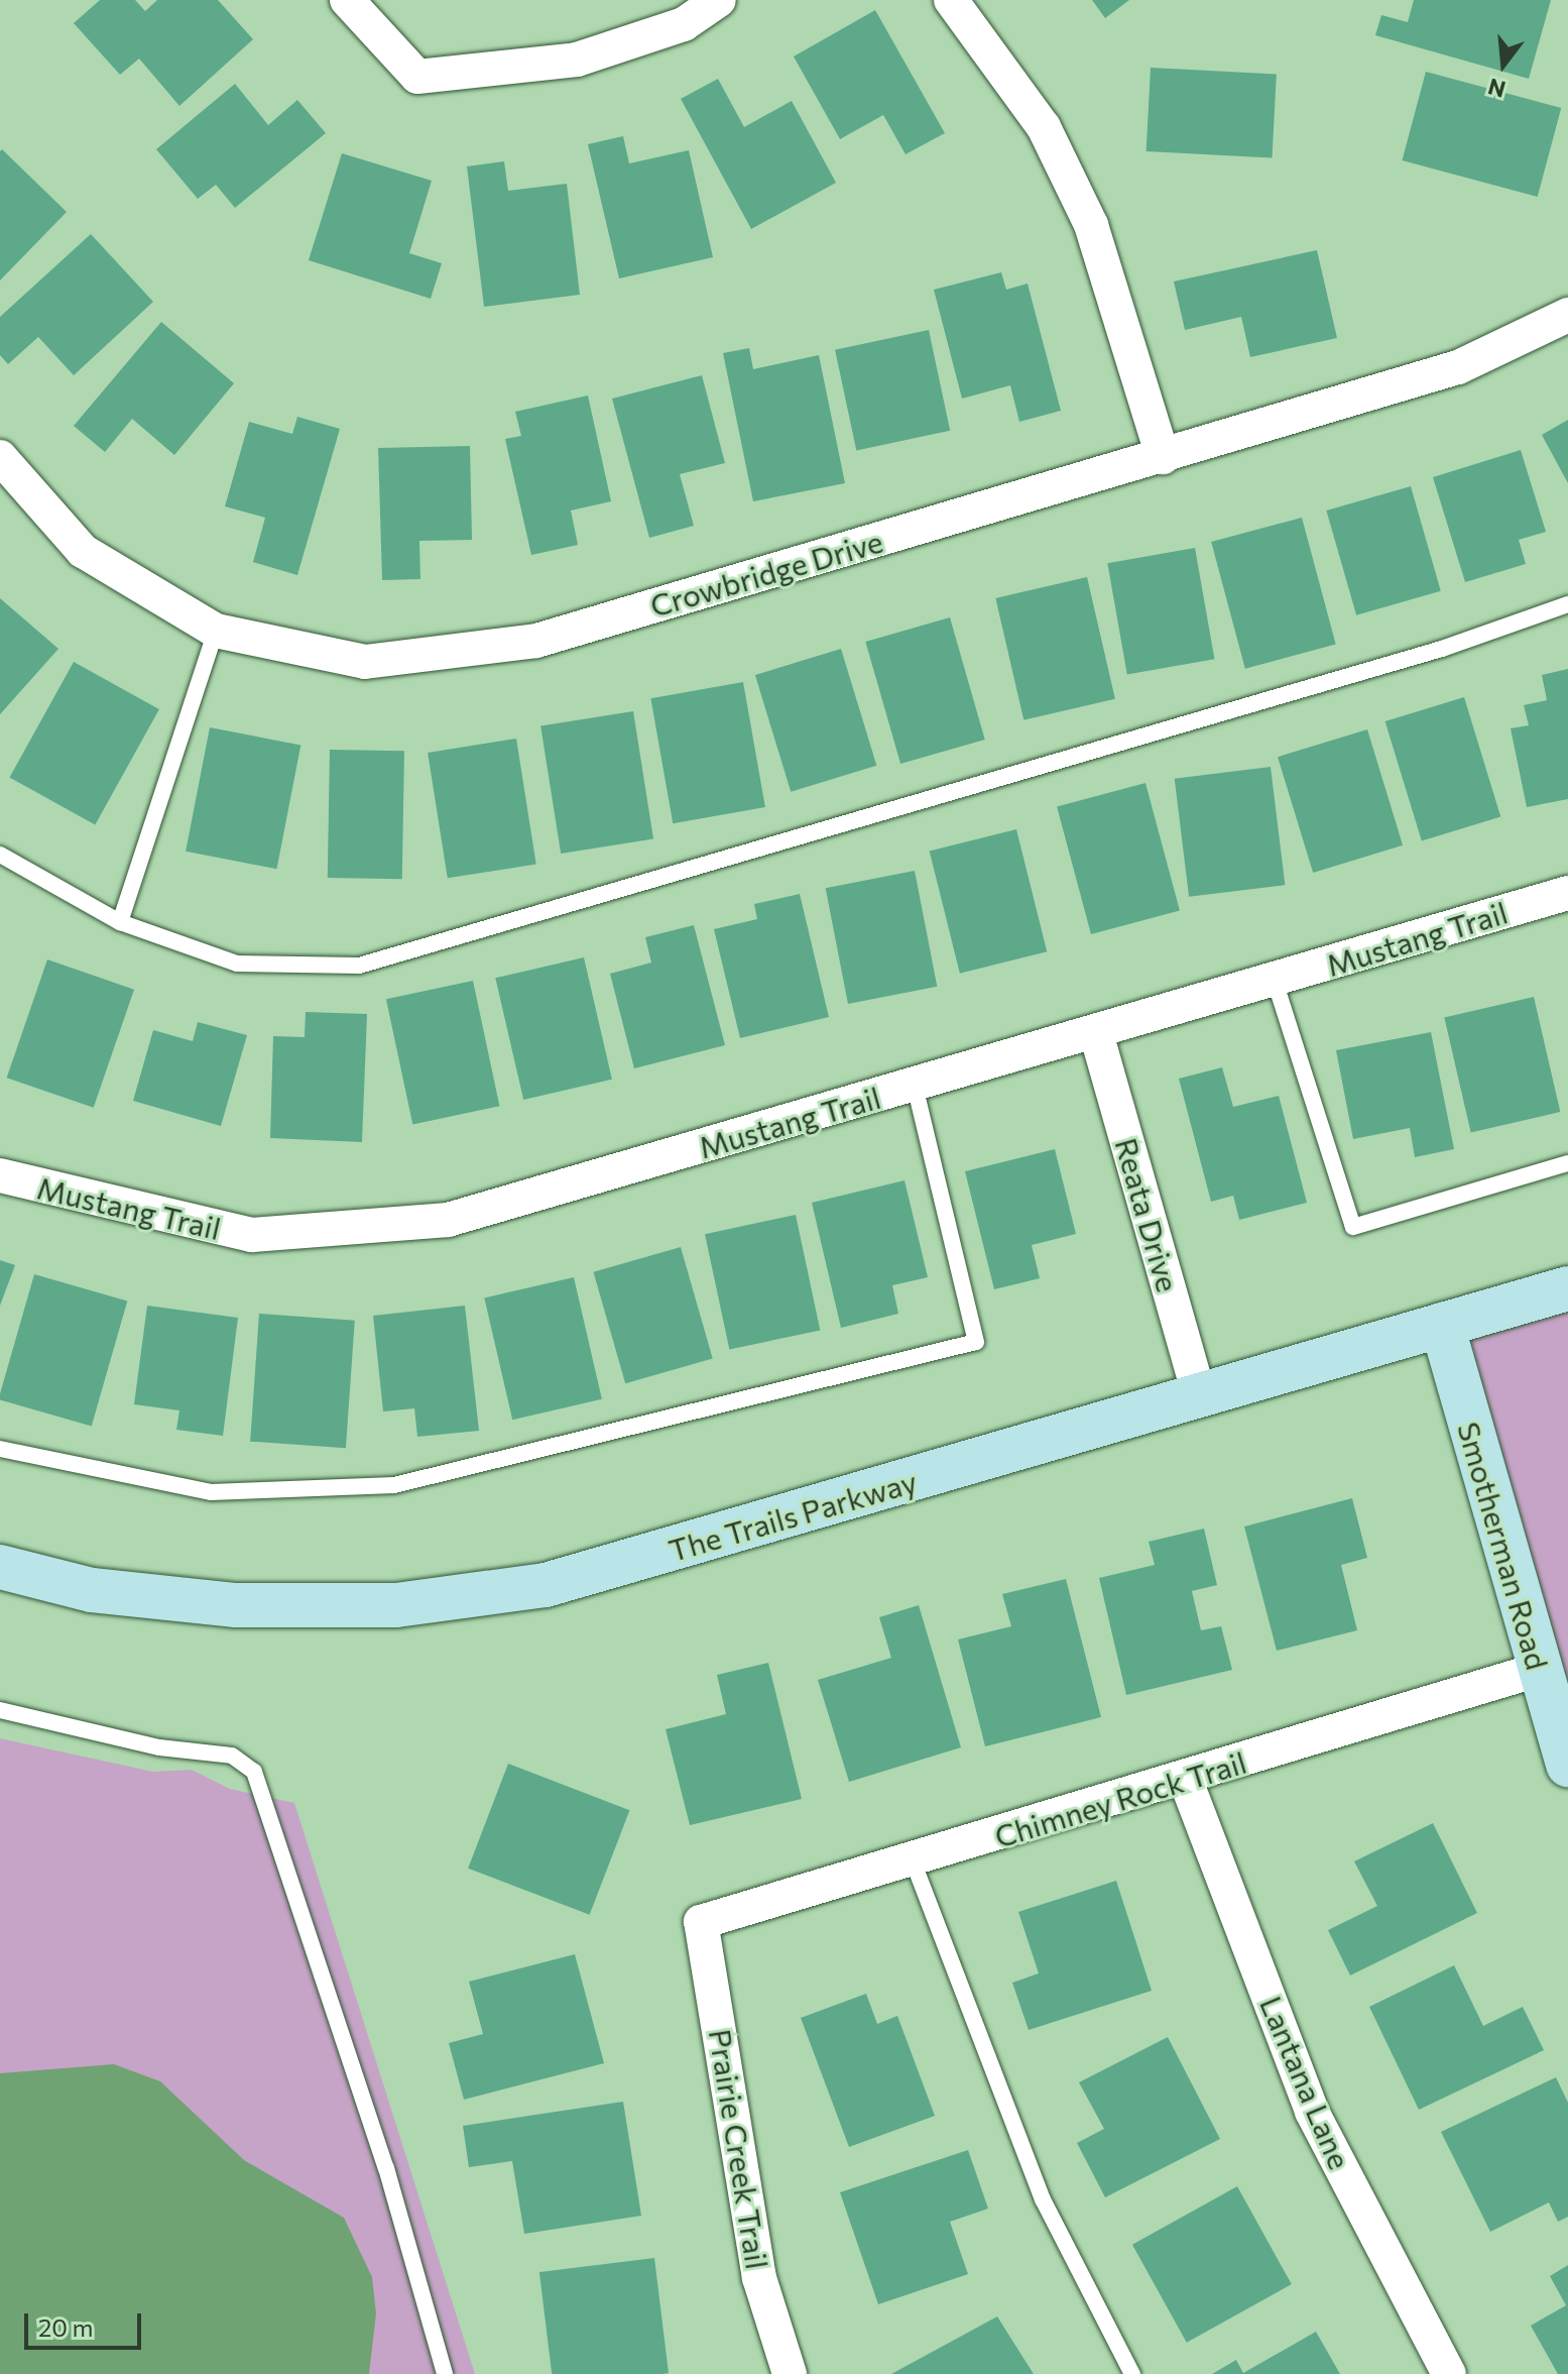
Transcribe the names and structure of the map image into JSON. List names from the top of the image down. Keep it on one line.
{"streets":{"street":["Crowbridge Drive","Mustang Trail","Reata Drive","The Trails Parkway","Smotherman Road","Chimney Rock Trail","Lantana Lane","Prairie Creek Trail"]},"crossings":[["Mustang Trail","Reata Drive"],["Reata Drive","The Trails Parkway"],["The Trails Parkway","Smotherman Road"],["Smotherman Road","Chimney Rock Trail"],["Chimney Rock Trail","Lantana Lane"],["Chimney Rock Trail","Prairie Creek Trail"]],"scale_bar":"20 m","north":"bottom"}
